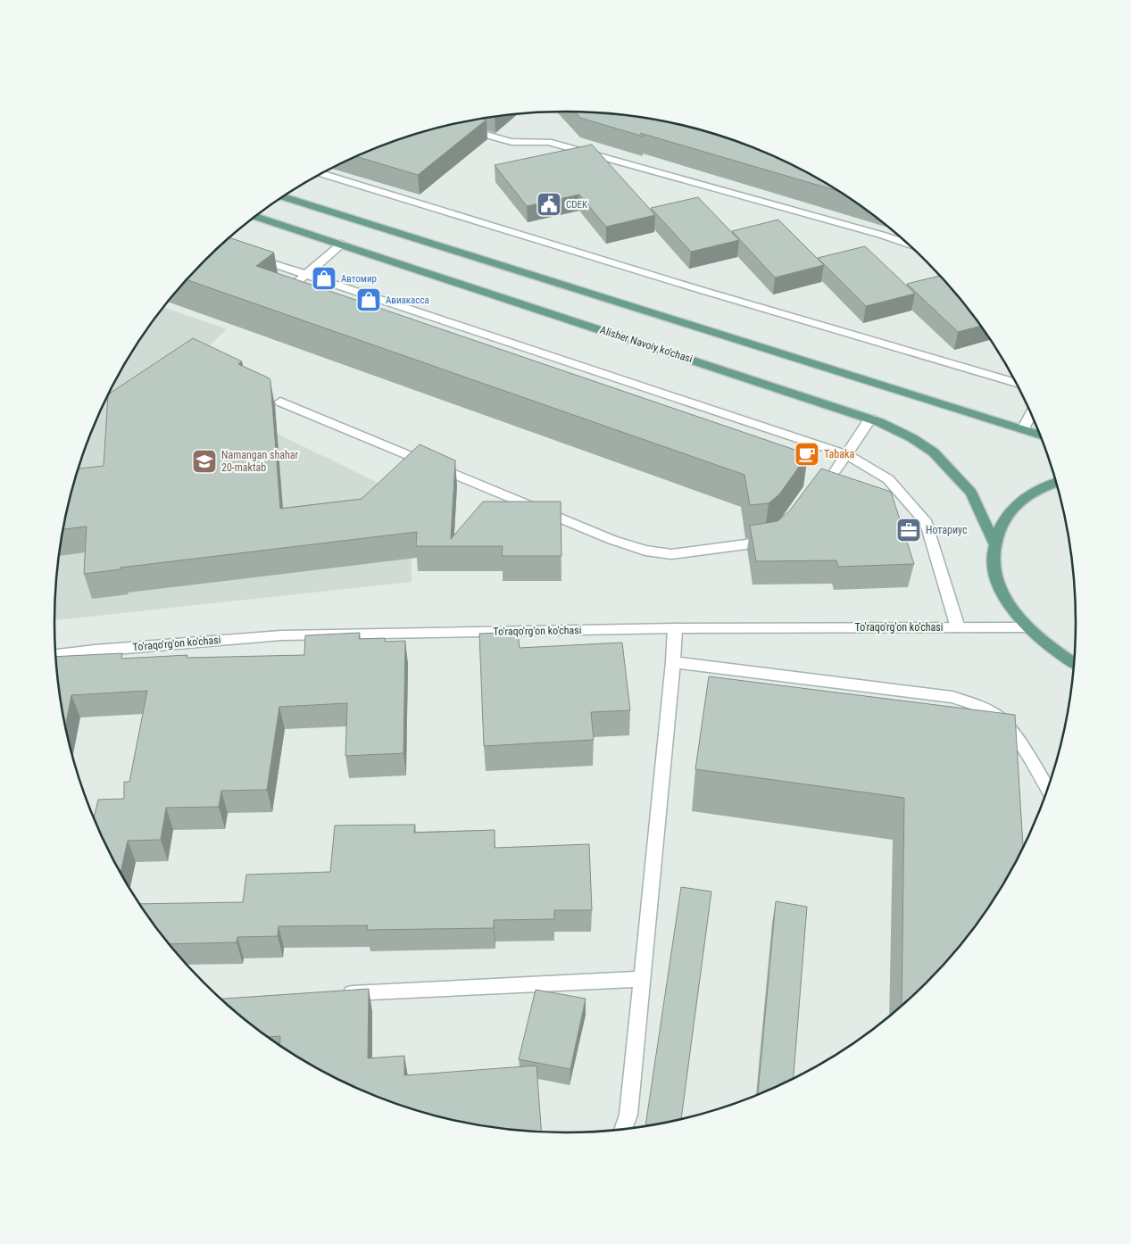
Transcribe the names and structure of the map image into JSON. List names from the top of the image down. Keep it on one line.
{"streets":{"main road":["Alisher Navoiy ko'chasi"],"street":["To'raqo'rg'on ko'chasi"]},"places":{"public building":["CDEK"],"shop":["Автомир","Авиакасса"],"cafe":["Tabaka"],"school or university":["Namangan shahar 20-maktab"],"office":["Нотариус"]}}
